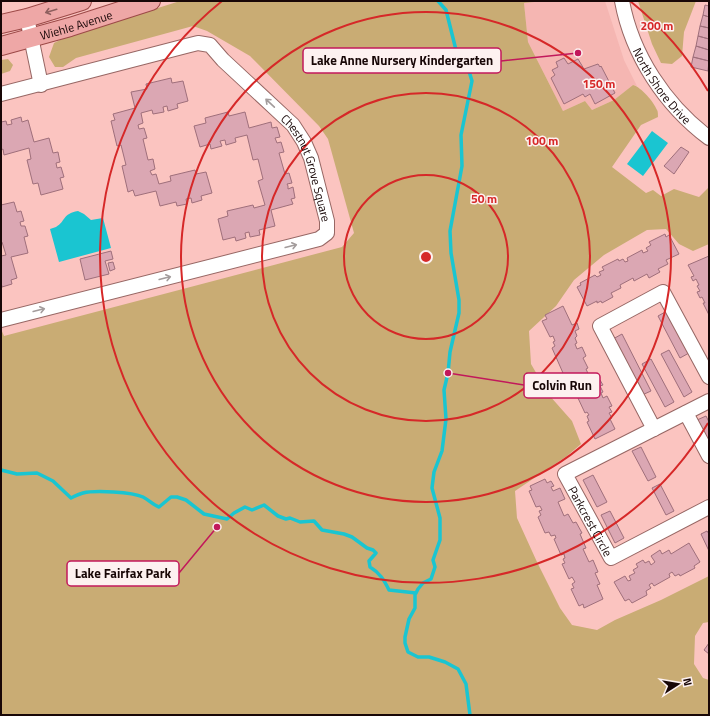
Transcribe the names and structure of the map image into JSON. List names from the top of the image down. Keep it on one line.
{"streets":{"main road":["Wiehle Avenue"],"street":["North Shore Drive","Chestnut Grove Square","Parkcrest Circle"]},"places":["Lake Anne Nursery Kindergarten","Colvin Run","Lake Fairfax Park"],"north":"right","rings":["200 m","150 m","100 m","50 m"]}
